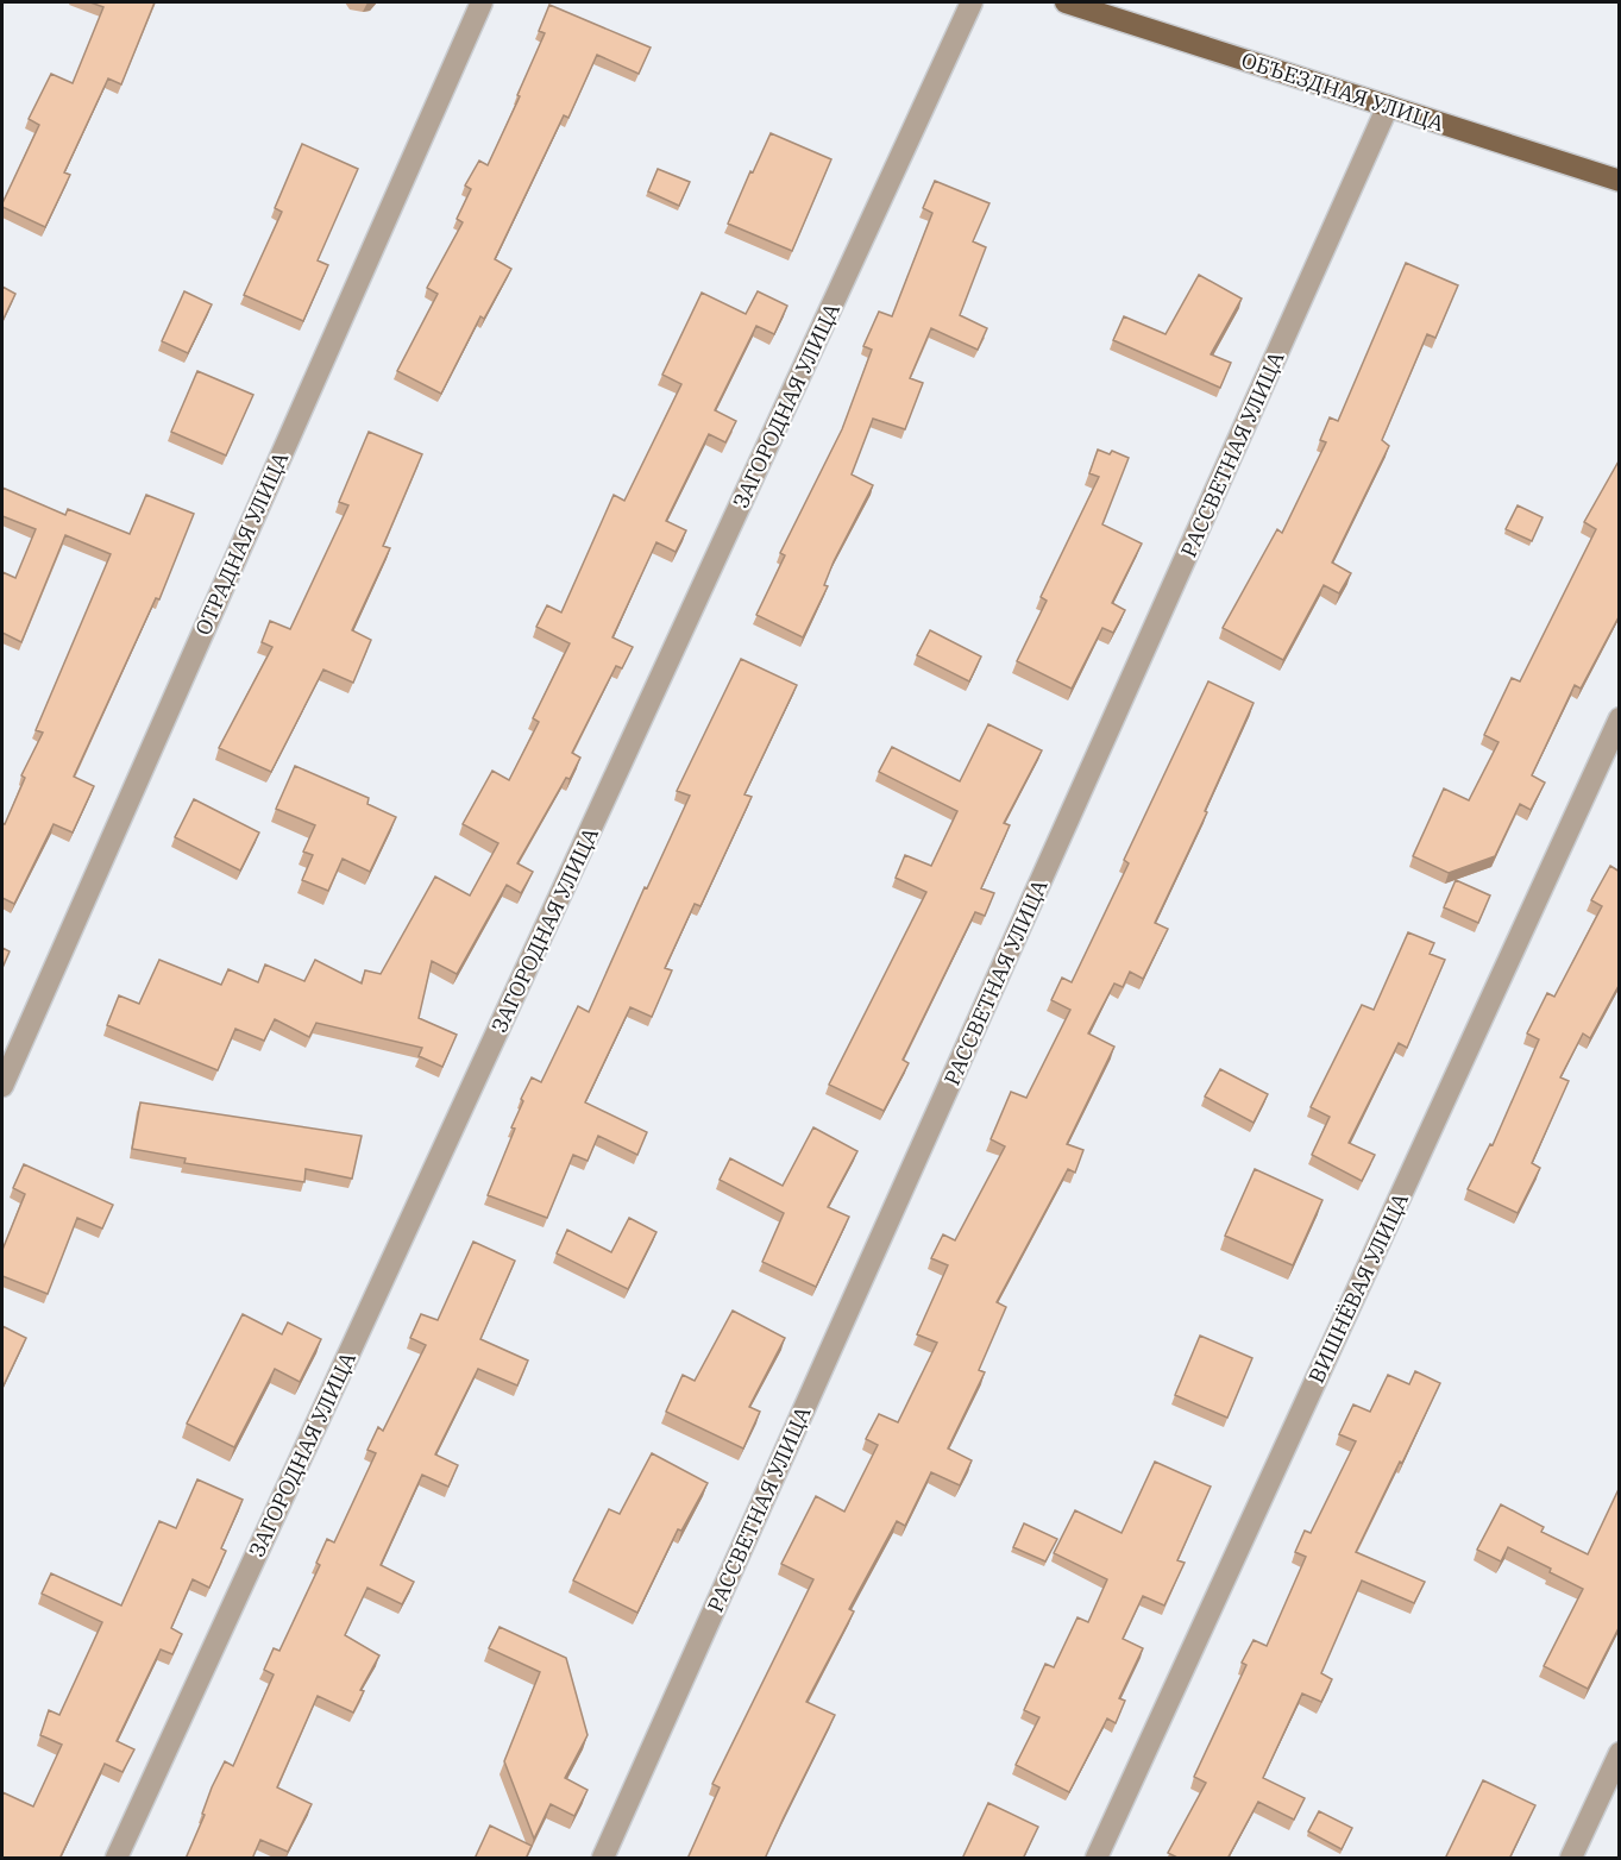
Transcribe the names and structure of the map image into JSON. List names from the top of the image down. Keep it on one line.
{"streets":{"main road":["ОБЪЕЗДНАЯ УЛИЦА"],"street":["ЗАГОРОДНАЯ УЛИЦА","РАССВЕТНАЯ УЛИЦА","ОТРАДНАЯ УЛИЦА","ВИШНЁВАЯ УЛИЦА"]},"crossings":[["ОБЪЕЗДНАЯ УЛИЦА","РАССВЕТНАЯ УЛИЦА"]]}
